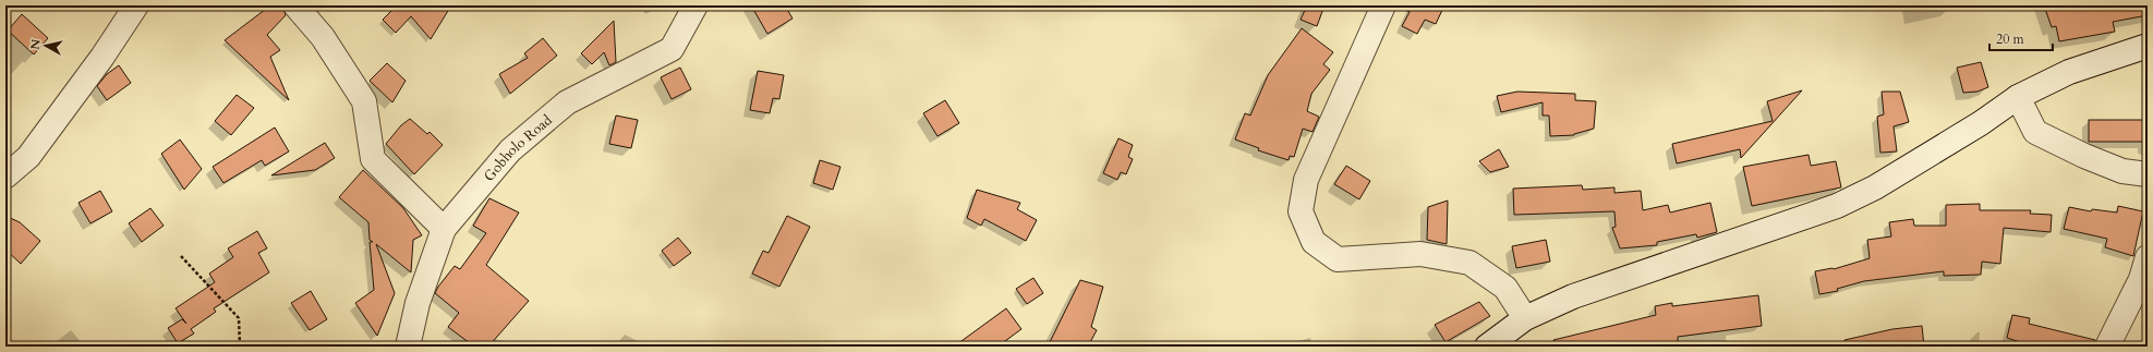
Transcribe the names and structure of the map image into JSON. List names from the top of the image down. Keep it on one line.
{"streets":{"street":["Gobholo Road"]},"scale_bar":"20 m","north":"left"}
